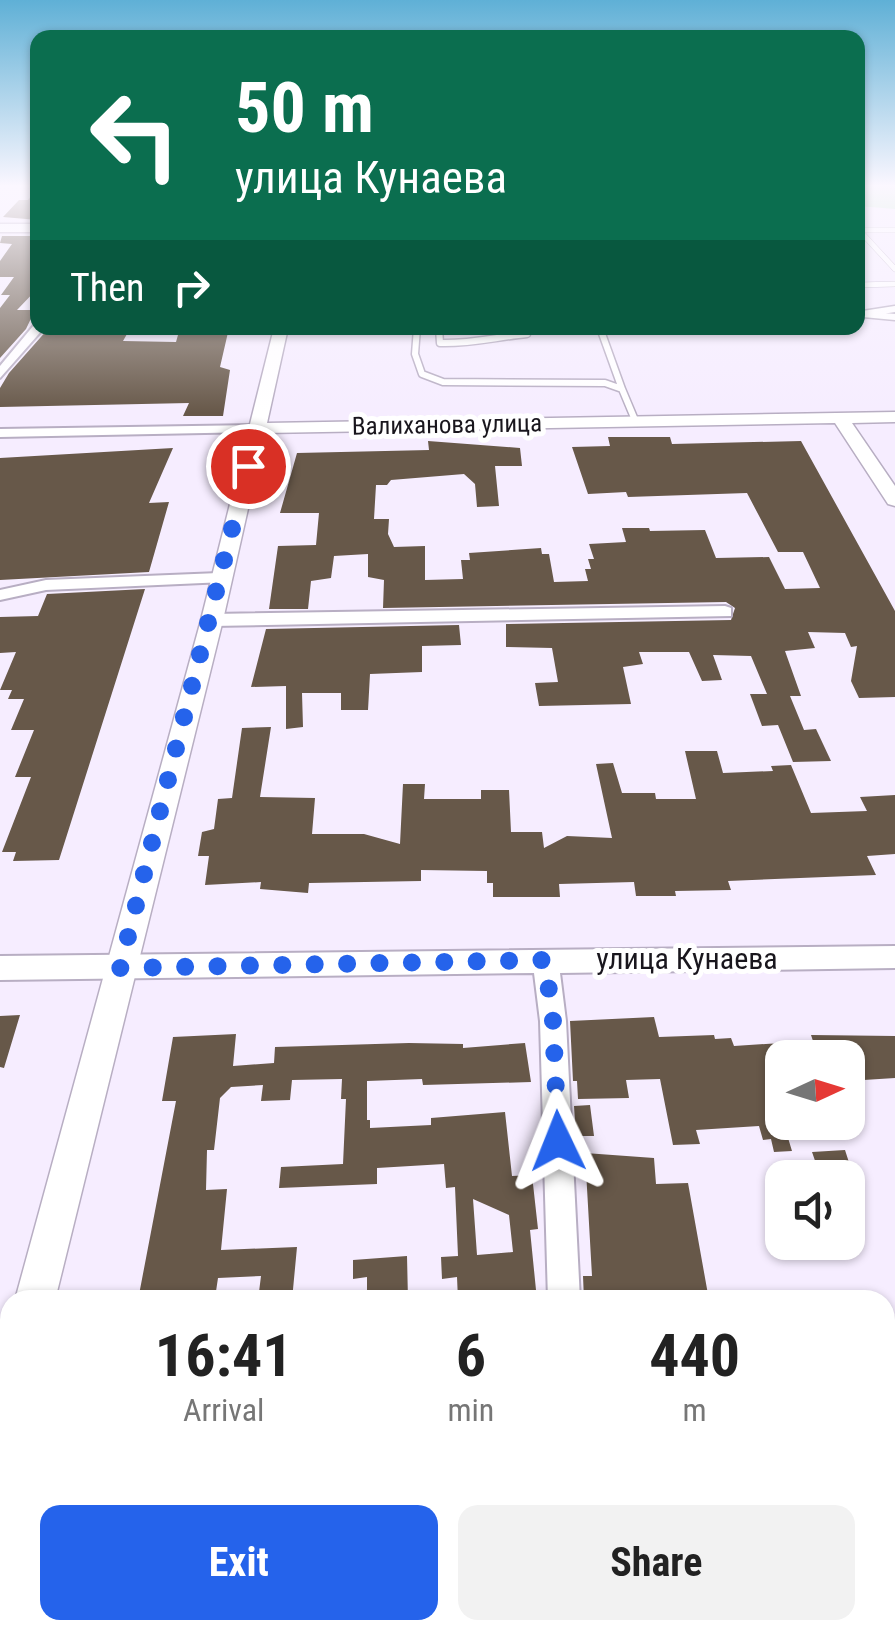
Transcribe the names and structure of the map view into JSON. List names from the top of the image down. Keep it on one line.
{"streets":{"street":["Валиханова улица","улица Кунаева"]},"north":"right","page":{"turn":["50 m","улица Кунаева"],"then":"Then","eta":["16:41","Arrival","6","min","440","m"],"buttons":["Exit","Share"]}}
